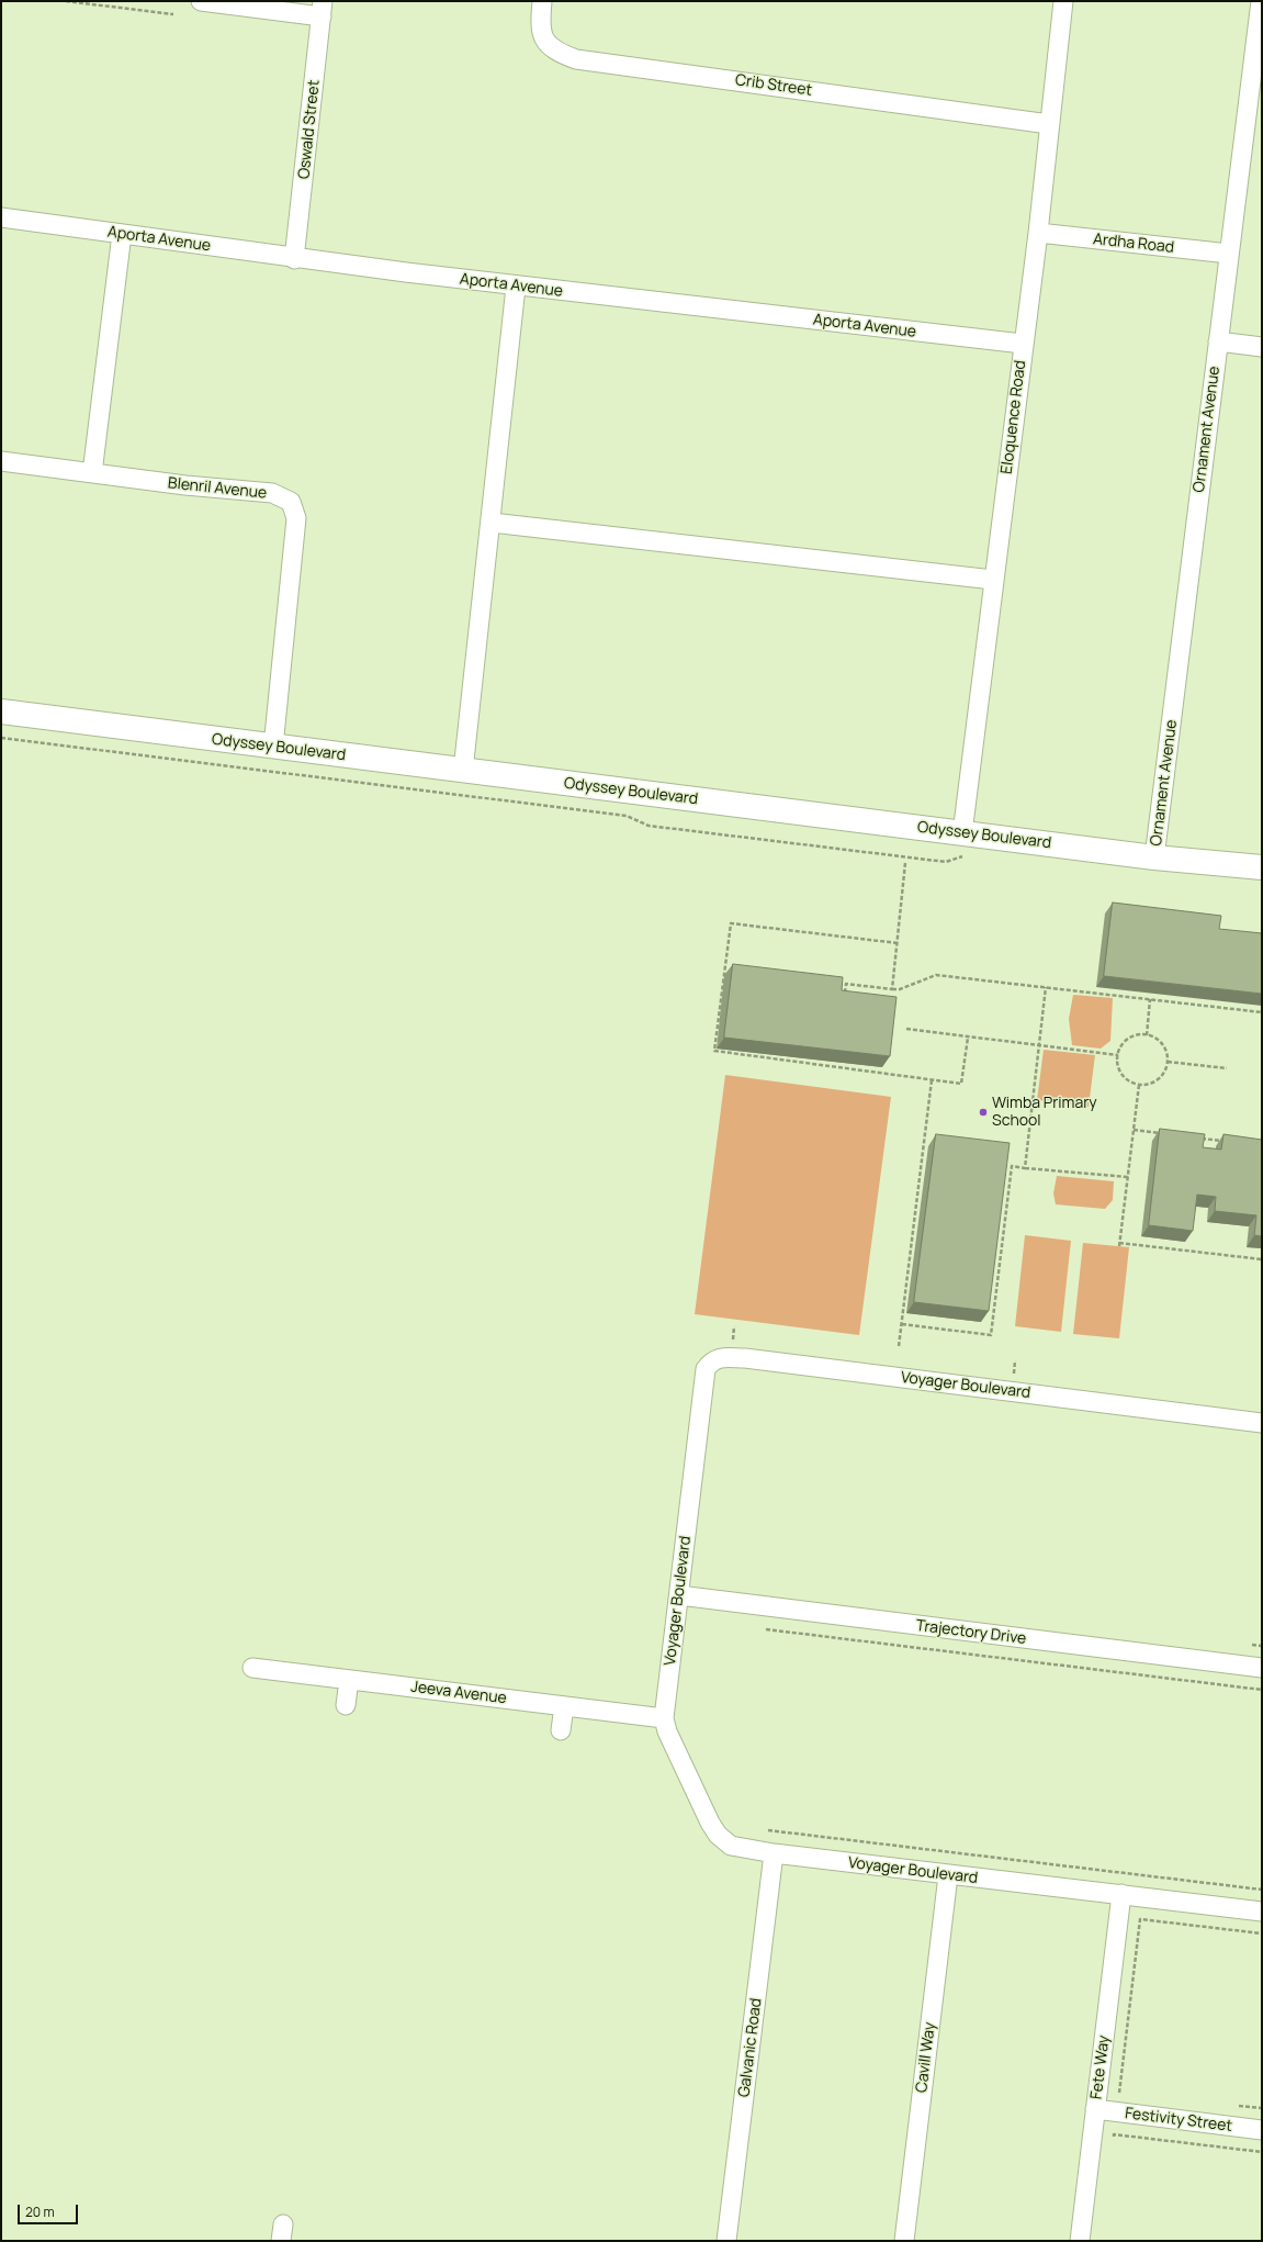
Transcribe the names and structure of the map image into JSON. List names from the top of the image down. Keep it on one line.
{"streets":{"street":["Crib Street","Oswald Street","Aporta Avenue","Ardha Road","Eloquence Road","Ornament Avenue","Blenril Avenue","Odyssey Boulevard","Voyager Boulevard","Trajectory Drive","Jeeva Avenue","Galvanic Road","Cavill Way","Fete Way","Festivity Street"]},"crossings":[["Crib Street","Eloquence Road"],["Oswald Street","Aporta Avenue"],["Aporta Avenue","Eloquence Road"],["Ardha Road","Eloquence Road"],["Ardha Road","Ornament Avenue"],["Eloquence Road","Odyssey Boulevard"],["Ornament Avenue","Odyssey Boulevard"],["Blenril Avenue","Odyssey Boulevard"],["Voyager Boulevard","Trajectory Drive"],["Voyager Boulevard","Jeeva Avenue"],["Voyager Boulevard","Galvanic Road"],["Voyager Boulevard","Cavill Way"],["Voyager Boulevard","Fete Way"],["Fete Way","Festivity Street"]],"places":["Wimba Primary School"],"scale_bar":"20 m"}
